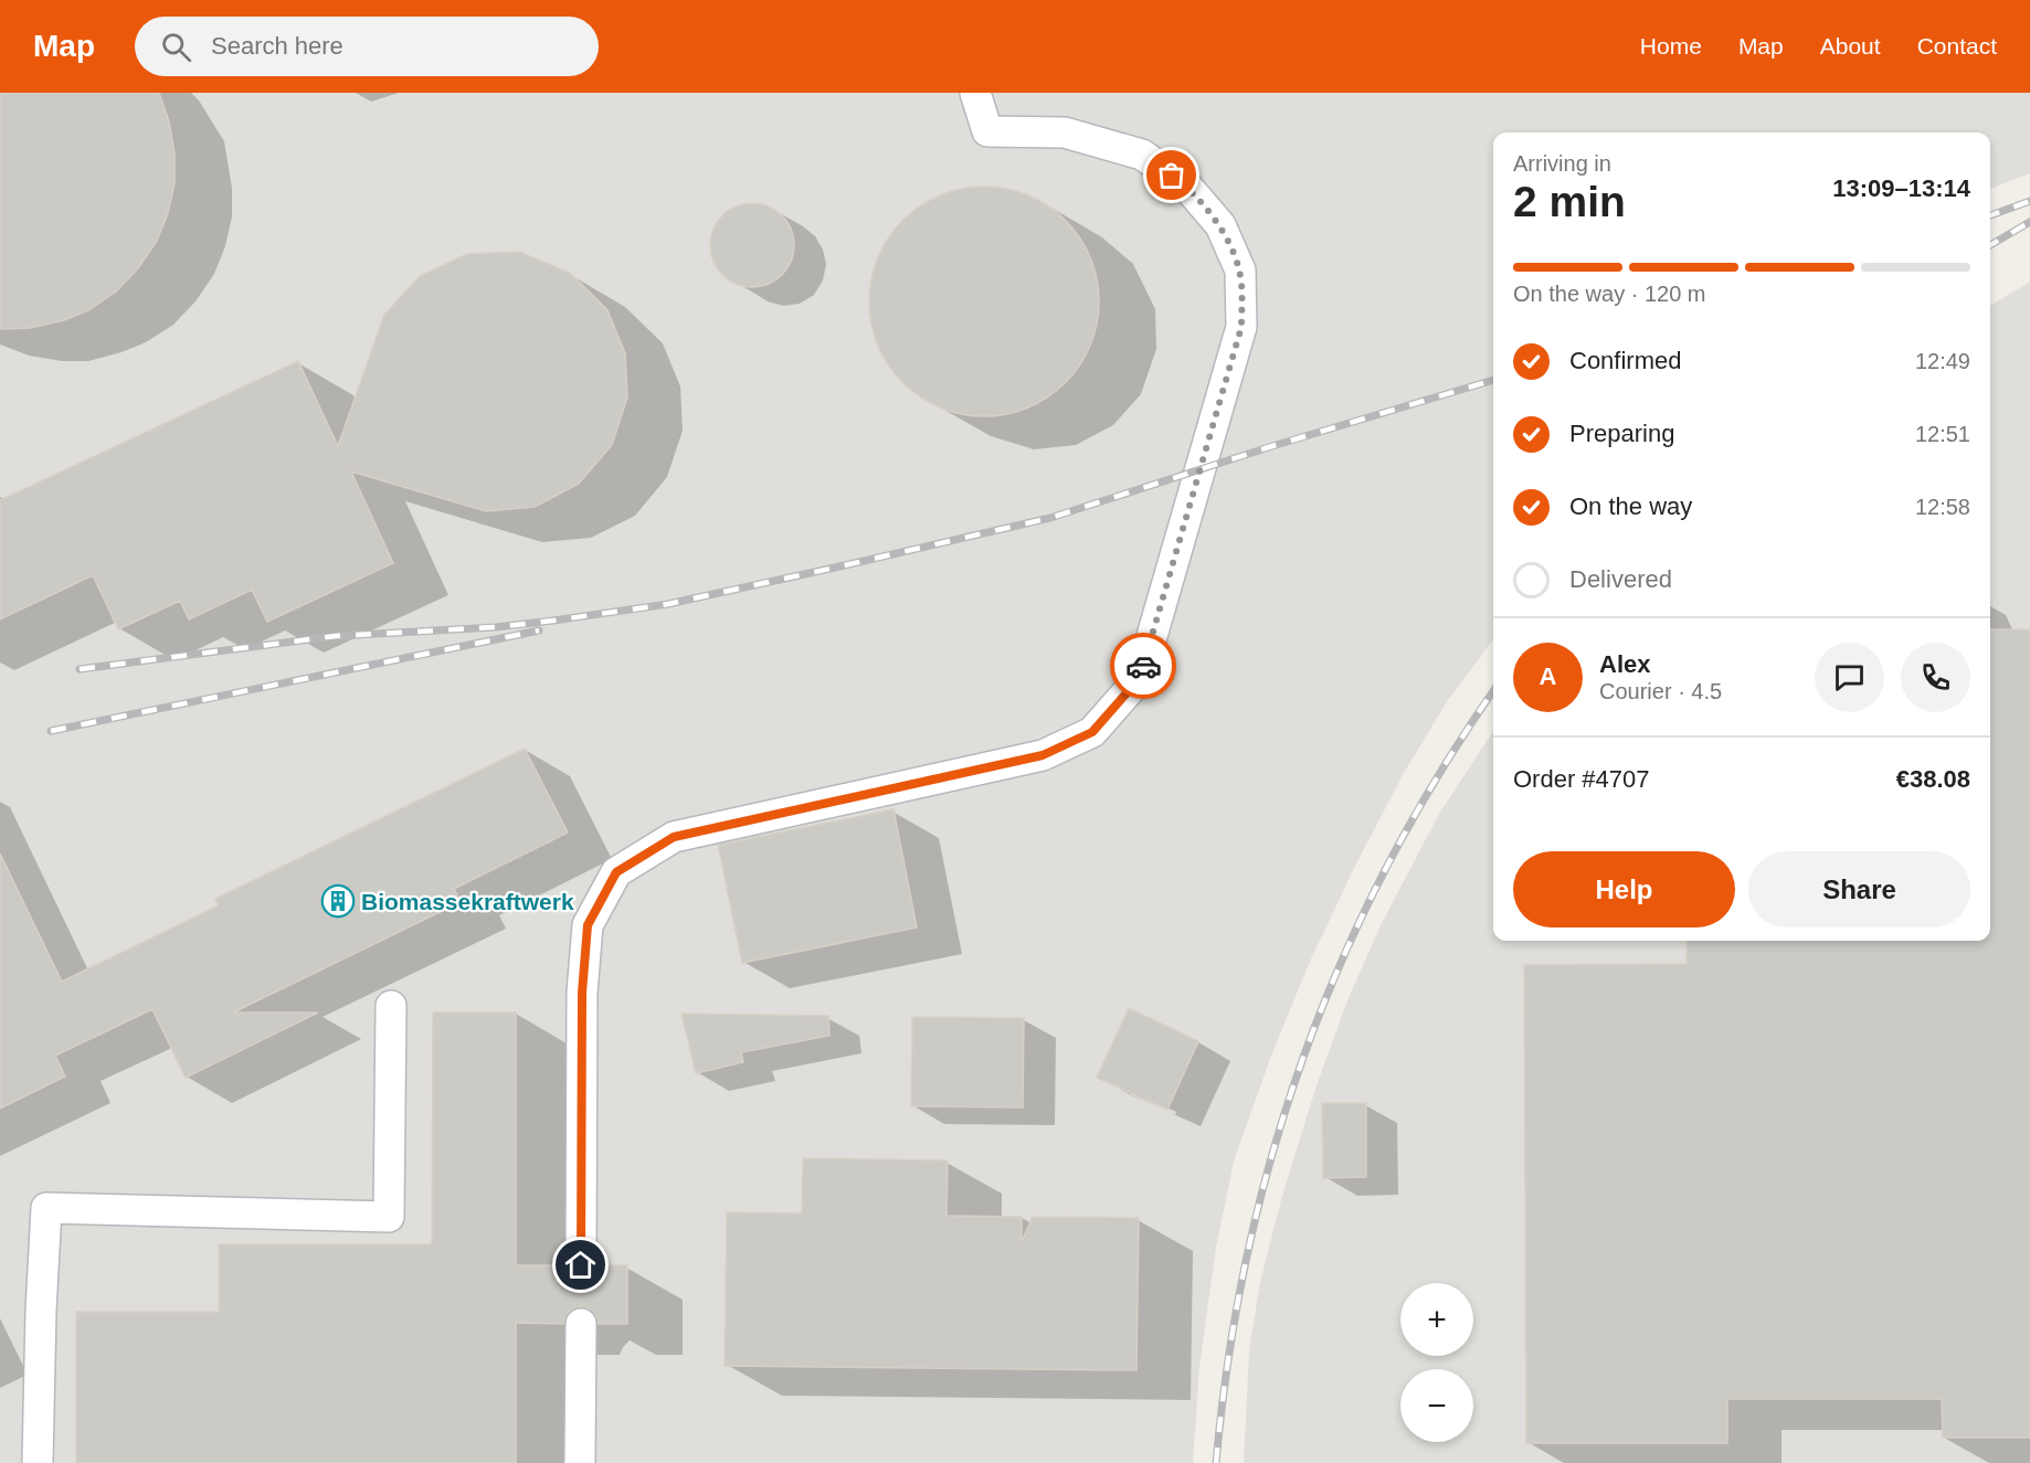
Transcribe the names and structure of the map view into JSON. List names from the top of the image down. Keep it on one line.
{"places":{"building":["Biomassekraftwerk"]},"page":{"header":"Map","search":"Search here","nav":["Home","Map","About","Contact"],"heading":["2 min","Arriving in","13:09–13:14"],"panel":["Alex","Courier · 4.5","Order #4707","€38.08"],"bar":"On the way · 120 m","list":[["Confirmed","12:49"],["Preparing","12:51"],["On the way","12:58"],"Delivered"],"round":"A","buttons":["Help","Share"],"map_buttons":["+","−"]}}
